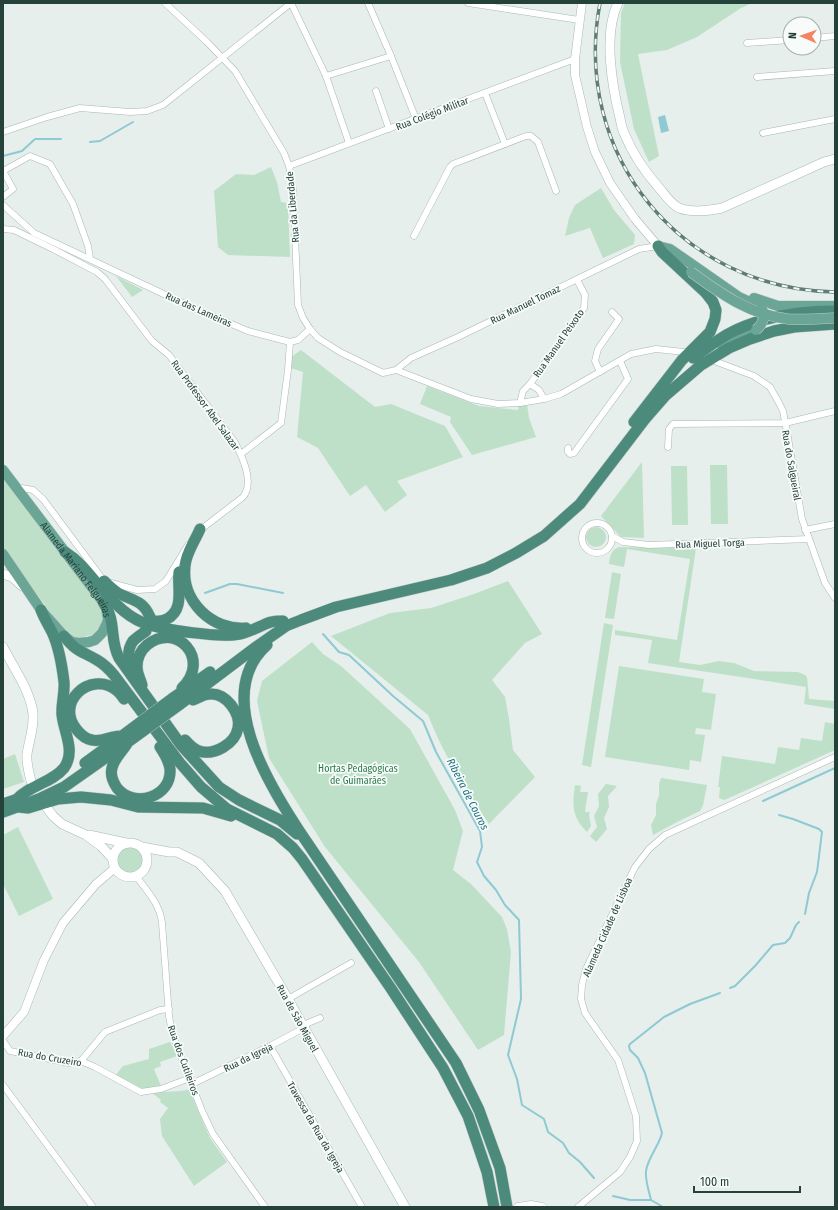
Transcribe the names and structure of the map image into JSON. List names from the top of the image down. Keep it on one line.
{"streets":{"main road":["Alameda Mariano Felgueiras","Rua de São Miguel"],"street":["Rua Colégio Militar","Rua da Liberdade","Rua Manuel Tomaz","Rua das Lameiras","Rua Manuel Peixoto","Rua Professor Abel Salazar","Rua do Salgueiral","Rua Miguel Torga","Alameda Cidade de Lisboa","Rua do Cruzeiro","Rua da Igreja","Rua dos Cutileiros","Travessa da Rua da Igreja"]},"crossings":[["Rua Colégio Militar","Rua da Liberdade"],["Rua da Liberdade","Rua Manuel Tomaz"],["Rua Manuel Tomaz","Rua Manuel Peixoto"],["Rua do Salgueiral","Rua Miguel Torga"],["Rua de São Miguel","Rua da Igreja"],["Rua de São Miguel","Rua dos Cutileiros"],["Rua do Cruzeiro","Rua da Igreja"],["Rua do Cruzeiro","Rua dos Cutileiros"],["Rua da Igreja","Rua dos Cutileiros"],["Rua da Igreja","Travessa da Rua da Igreja"]],"water":["Ribeira de Couros"],"parks":["Hortas Pedagógicas de Guimarães"],"scale_bar":"100 m","north":"left"}
